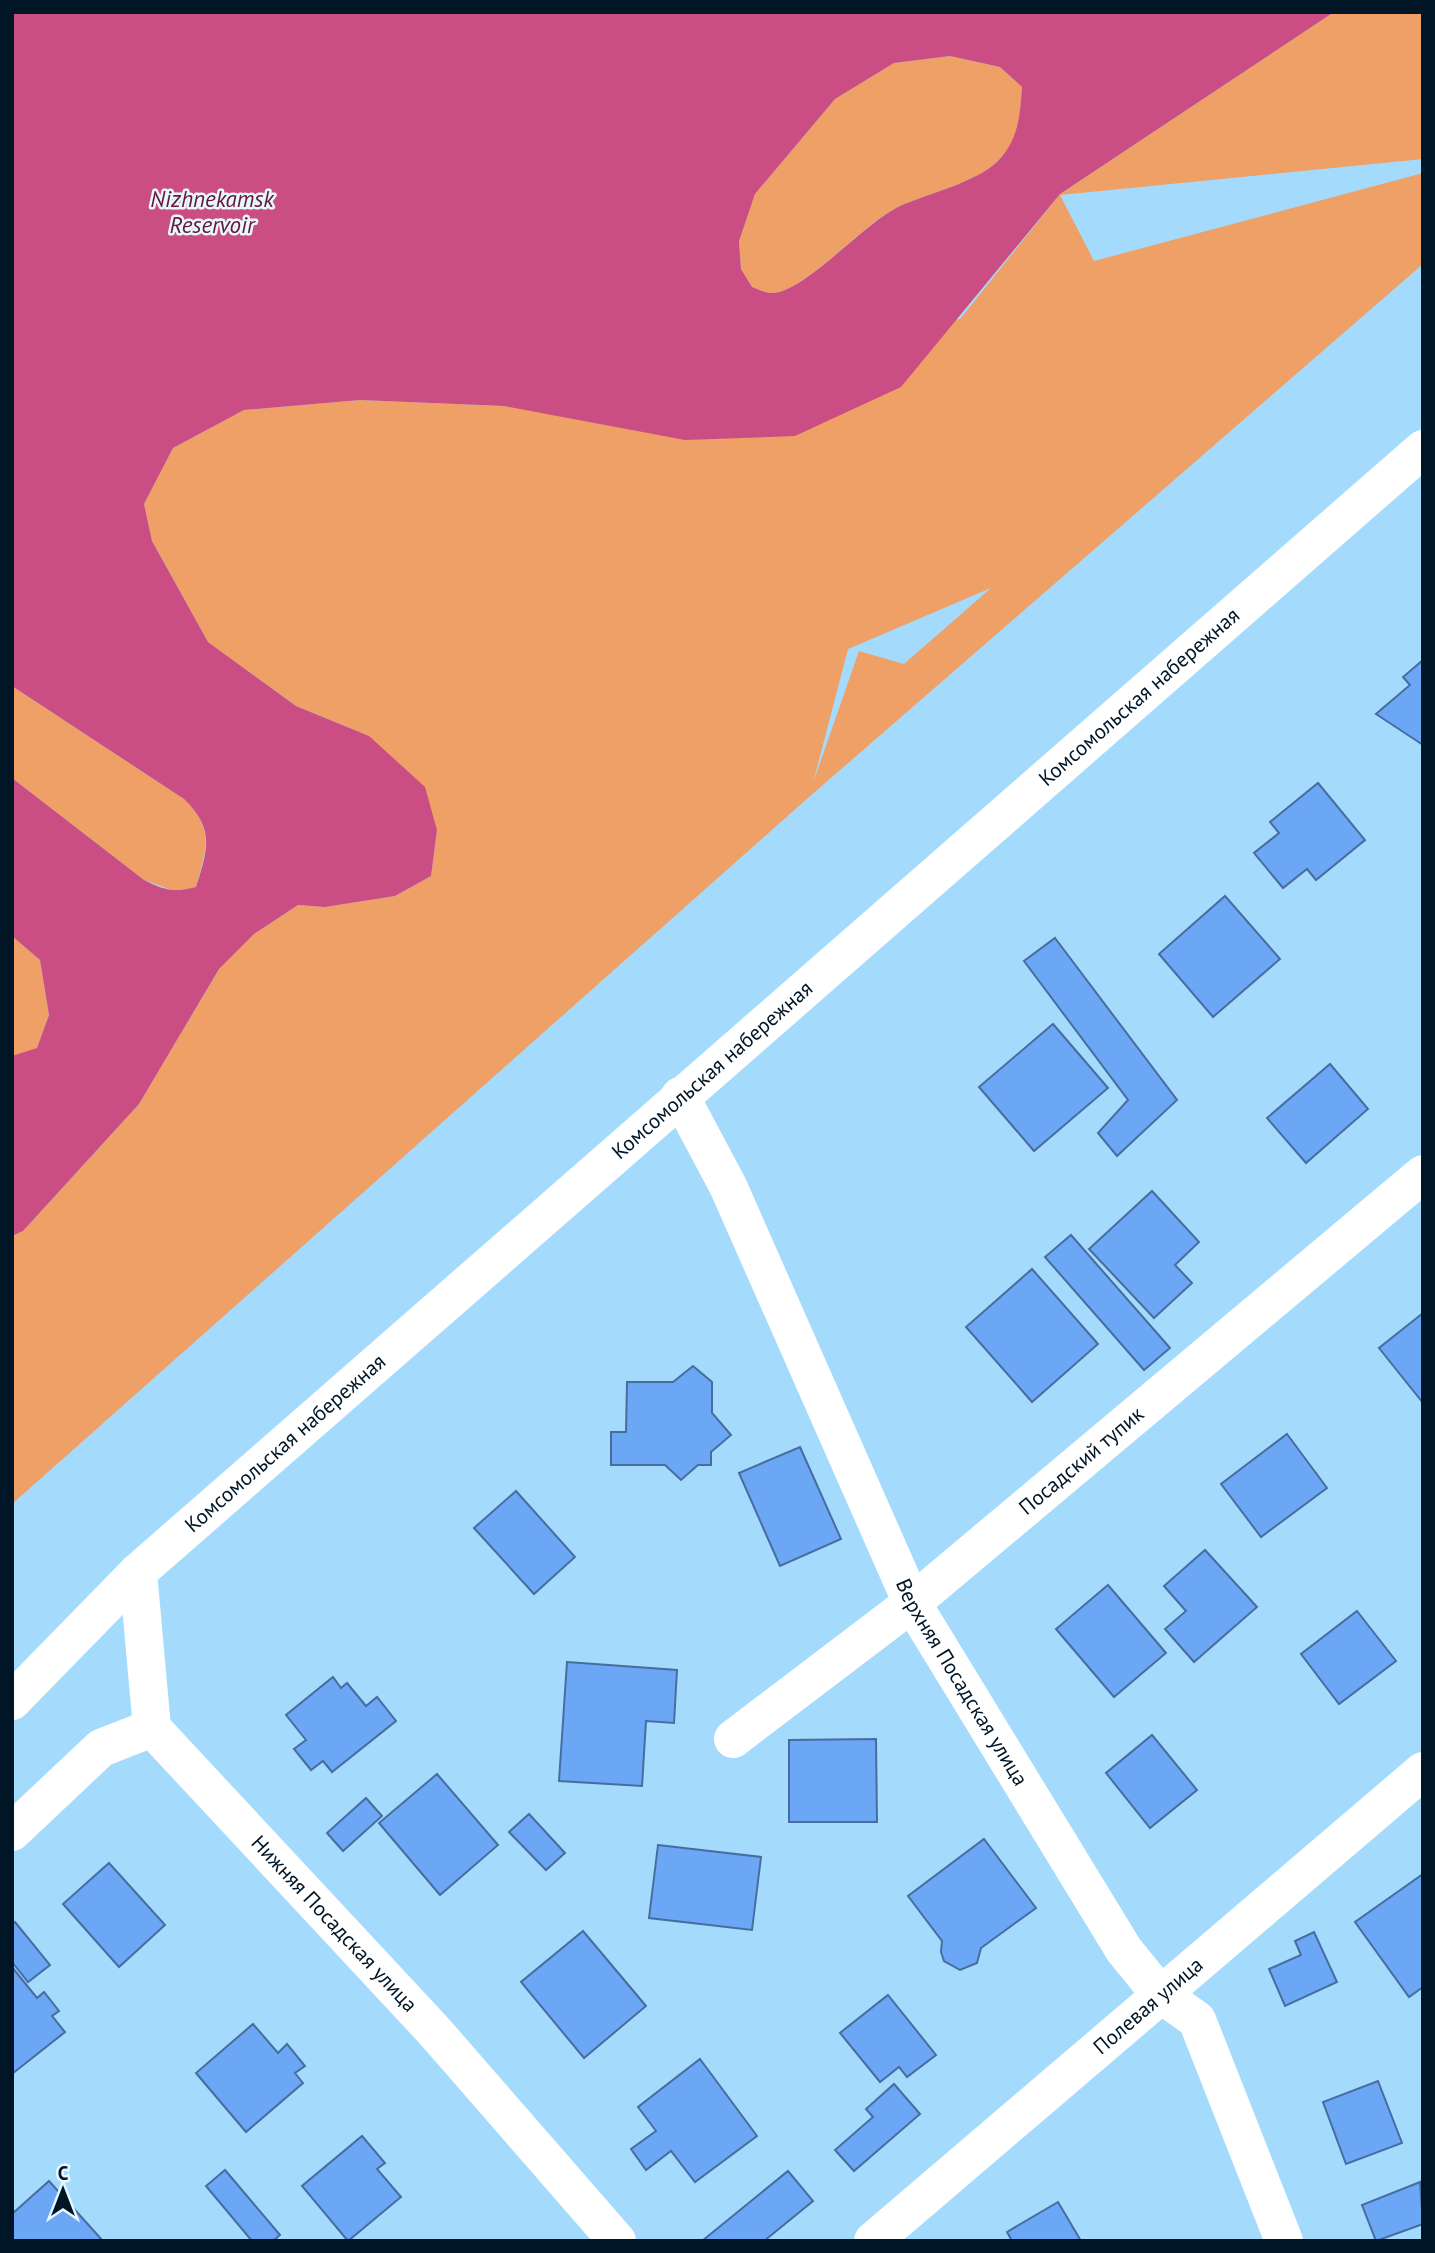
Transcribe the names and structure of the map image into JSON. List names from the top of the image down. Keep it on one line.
{"streets":{"street":["Комсомольская набережная","Посадский тупик","Верхняя Посадская улица","Нижняя Посадская улица","Полевая улица"]},"crossings":[["Комсомольская набережная","Верхняя Посадская улица"],["Посадский тупик","Верхняя Посадская улица"],["Верхняя Посадская улица","Полевая улица"]],"water":["Nizhnekamsk Reservoir"],"north":"top"}
